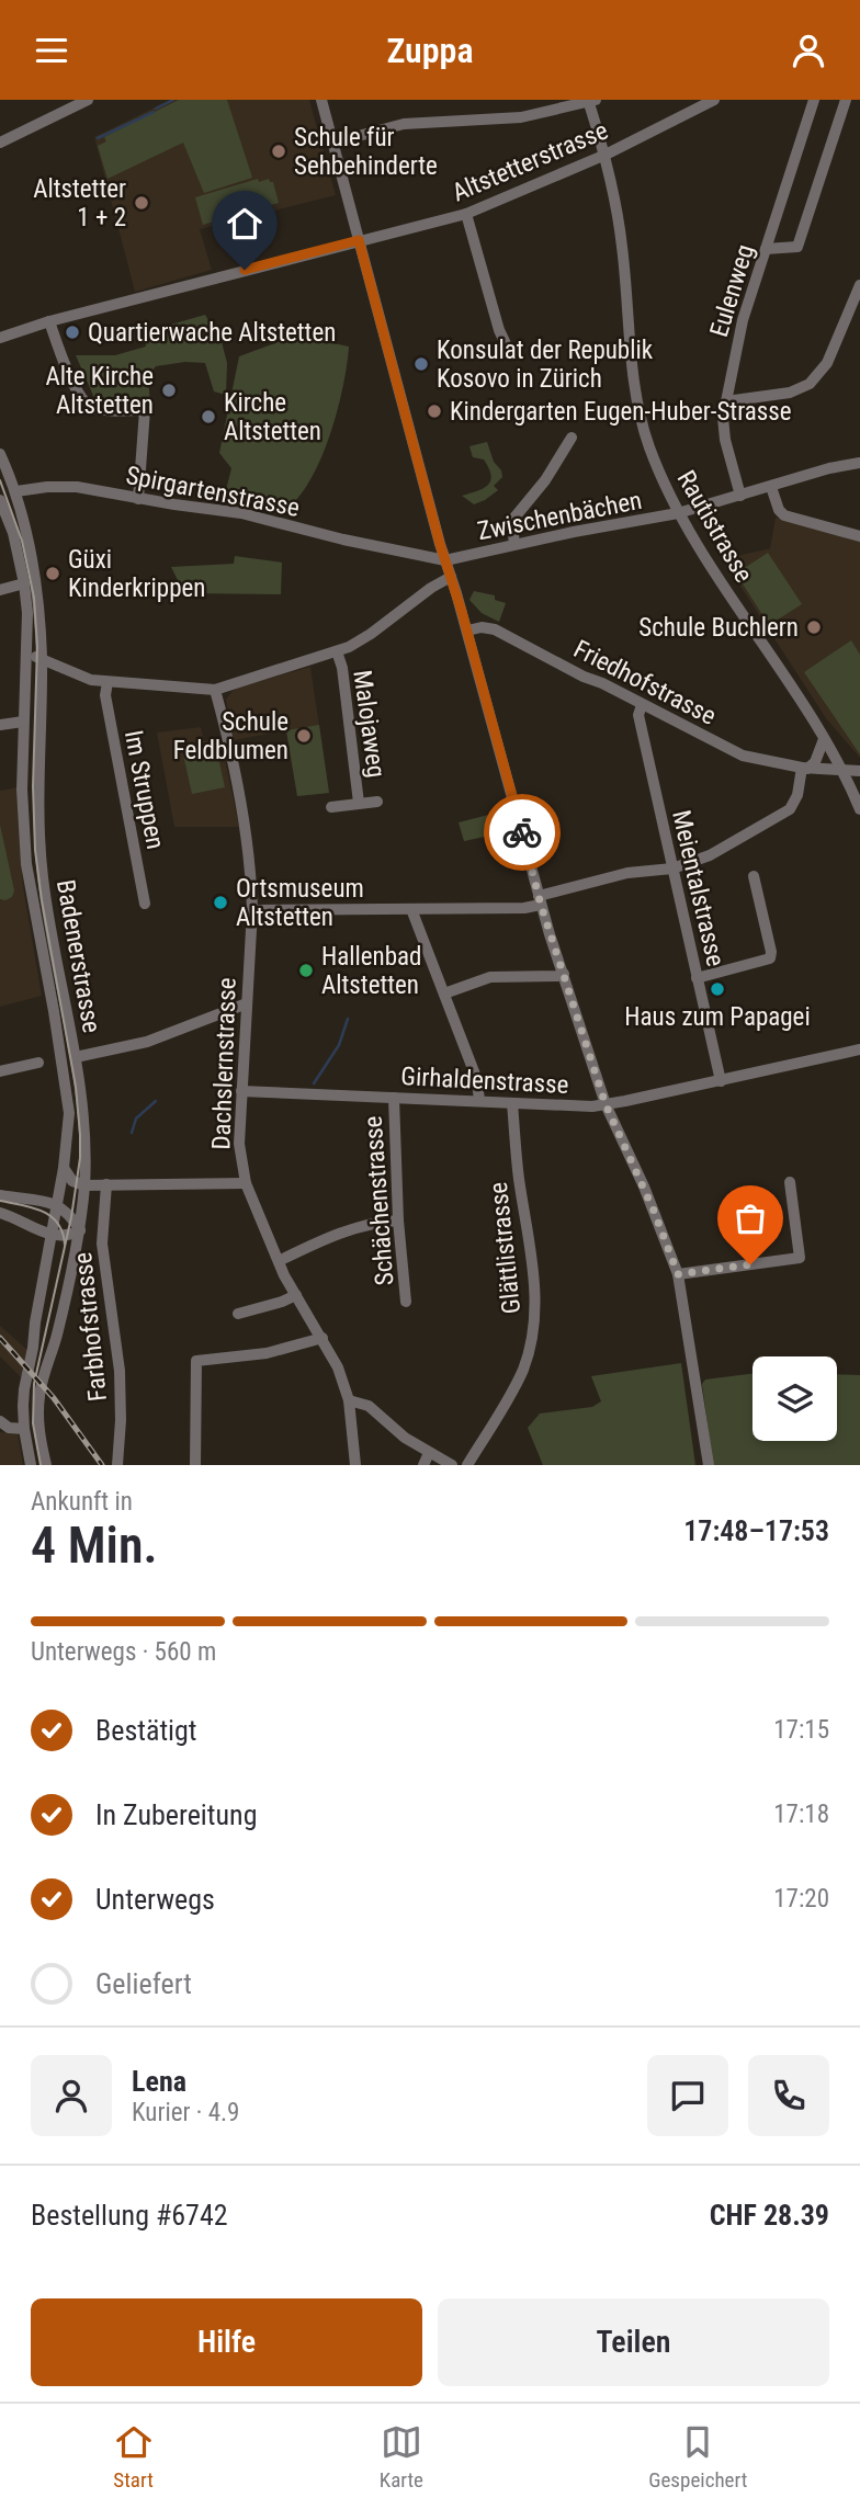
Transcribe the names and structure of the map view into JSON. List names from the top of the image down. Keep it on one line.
{"streets":{"street":["Altstetterstrasse","Eulenweg","Spirgartenstrasse","Zwischenbächen","Rautistrasse","Friedhofstrasse","Malojaweg","Im Struppen","Meientalstrasse","Badenerstrasse","Dachslernstrasse","Girhaldenstrasse","Schächenstrasse","Glättlistrasse","Farbhofstrasse"]},"crossings":[["Altstetterstrasse","Rautistrasse"],["Eulenweg","Zwischenbächen"],["Spirgartenstrasse","Zwischenbächen"],["Spirgartenstrasse","Badenerstrasse"],["Zwischenbächen","Rautistrasse"],["Rautistrasse","Friedhofstrasse"],["Friedhofstrasse","Meientalstrasse"],["Meientalstrasse","Girhaldenstrasse"],["Dachslernstrasse","Girhaldenstrasse"],["Girhaldenstrasse","Schächenstrasse"],["Girhaldenstrasse","Glättlistrasse"]],"places":["Schule für Sehbehinderte","Altstetter 1 + 2","Quartierwache Altstetten","Konsulat der Republik Kosovo in Zürich","Alte Kirche Altstetten","Kindergarten Eugen-Huber-Strasse","Kirche Altstetten","Güxi Kinderkrippen","Schule Buchlern","Schule Feldblumen","Ortsmuseum Altstetten","Hallenbad Altstetten","Haus zum Papagei"],"page":{"header":"Zuppa","heading":["4 Min.","Ankunft in","17:48–17:53"],"panel":["Lena","Kurier · 4.9","Bestellung #6742","CHF 28.39"],"bar":"Unterwegs · 560 m","list":[["Bestätigt","17:15"],["In Zubereitung","17:18"],["Unterwegs","17:20"],"Geliefert"],"buttons":["Hilfe","Teilen"],"tabs":["Start","Karte","Gespeichert"]}}
